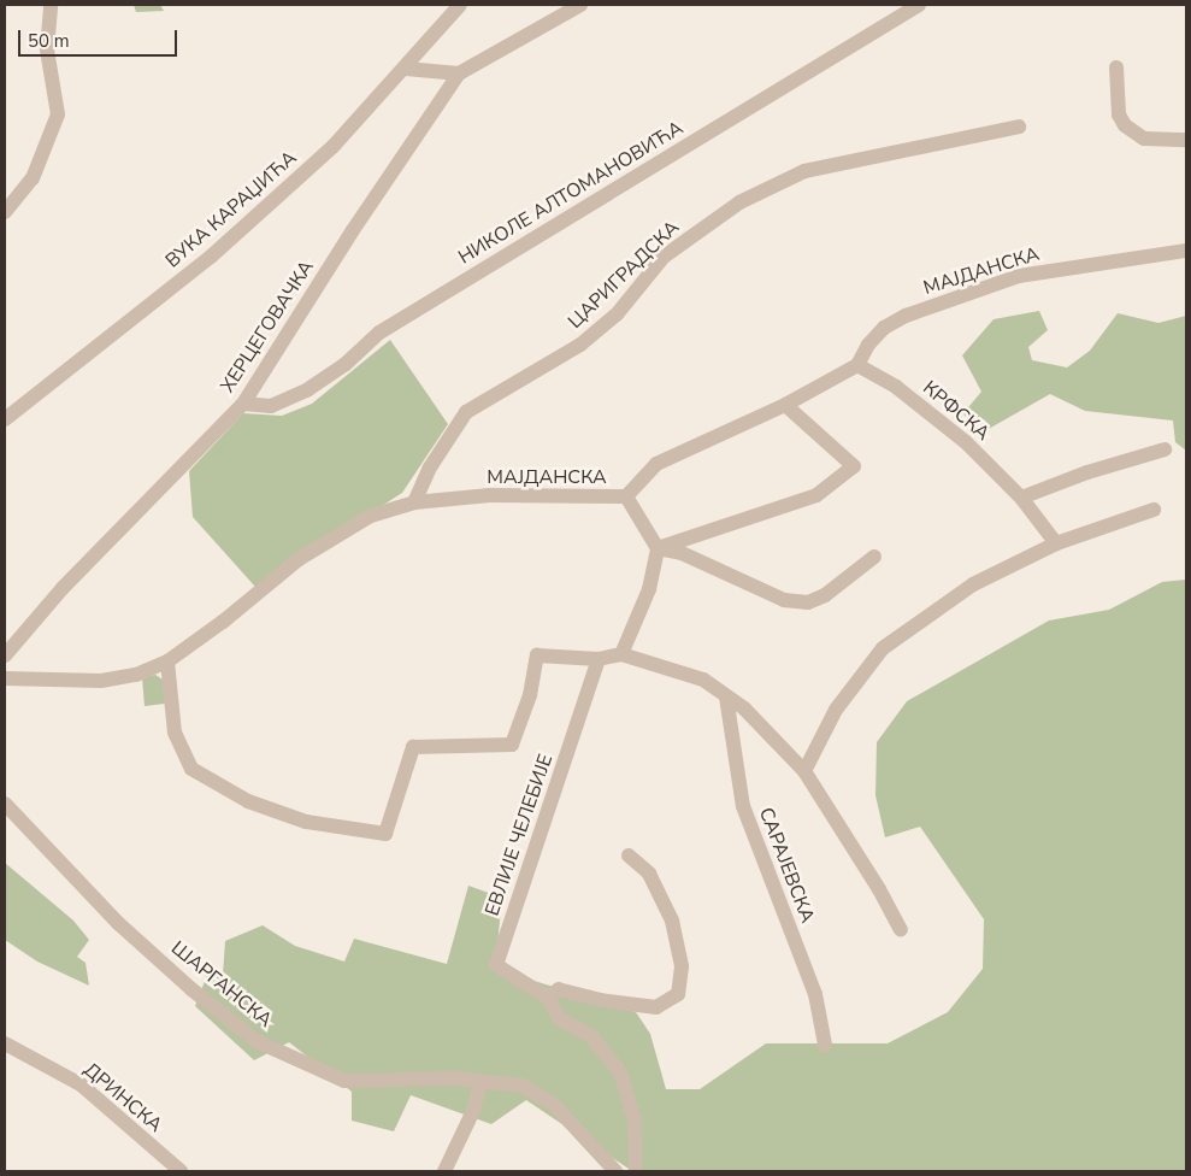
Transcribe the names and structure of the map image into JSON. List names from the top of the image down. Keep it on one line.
{"streets":{"street":["НИКОЛЕ АЛТОМАНОВИЋА","ВУКА КАРАЏИЋА","МАЈДАНСКА","ЦАРИГРАДСКА","ХЕРЦЕГОВАЧКА","КРФСКА","ЕВЛИЈЕ ЧЕЛЕБИЈЕ","САРАЈЕВСКА","ШАРГАНСКА","ДРИНСКА"]},"crossings":[["НИКОЛЕ АЛТОМАНОВИЋА","ХЕРЦЕГОВАЧКА"],["МАЈДАНСКА","ЦАРИГРАДСКА"],["МАЈДАНСКА","КРФСКА"]],"scale_bar":"50 m"}
